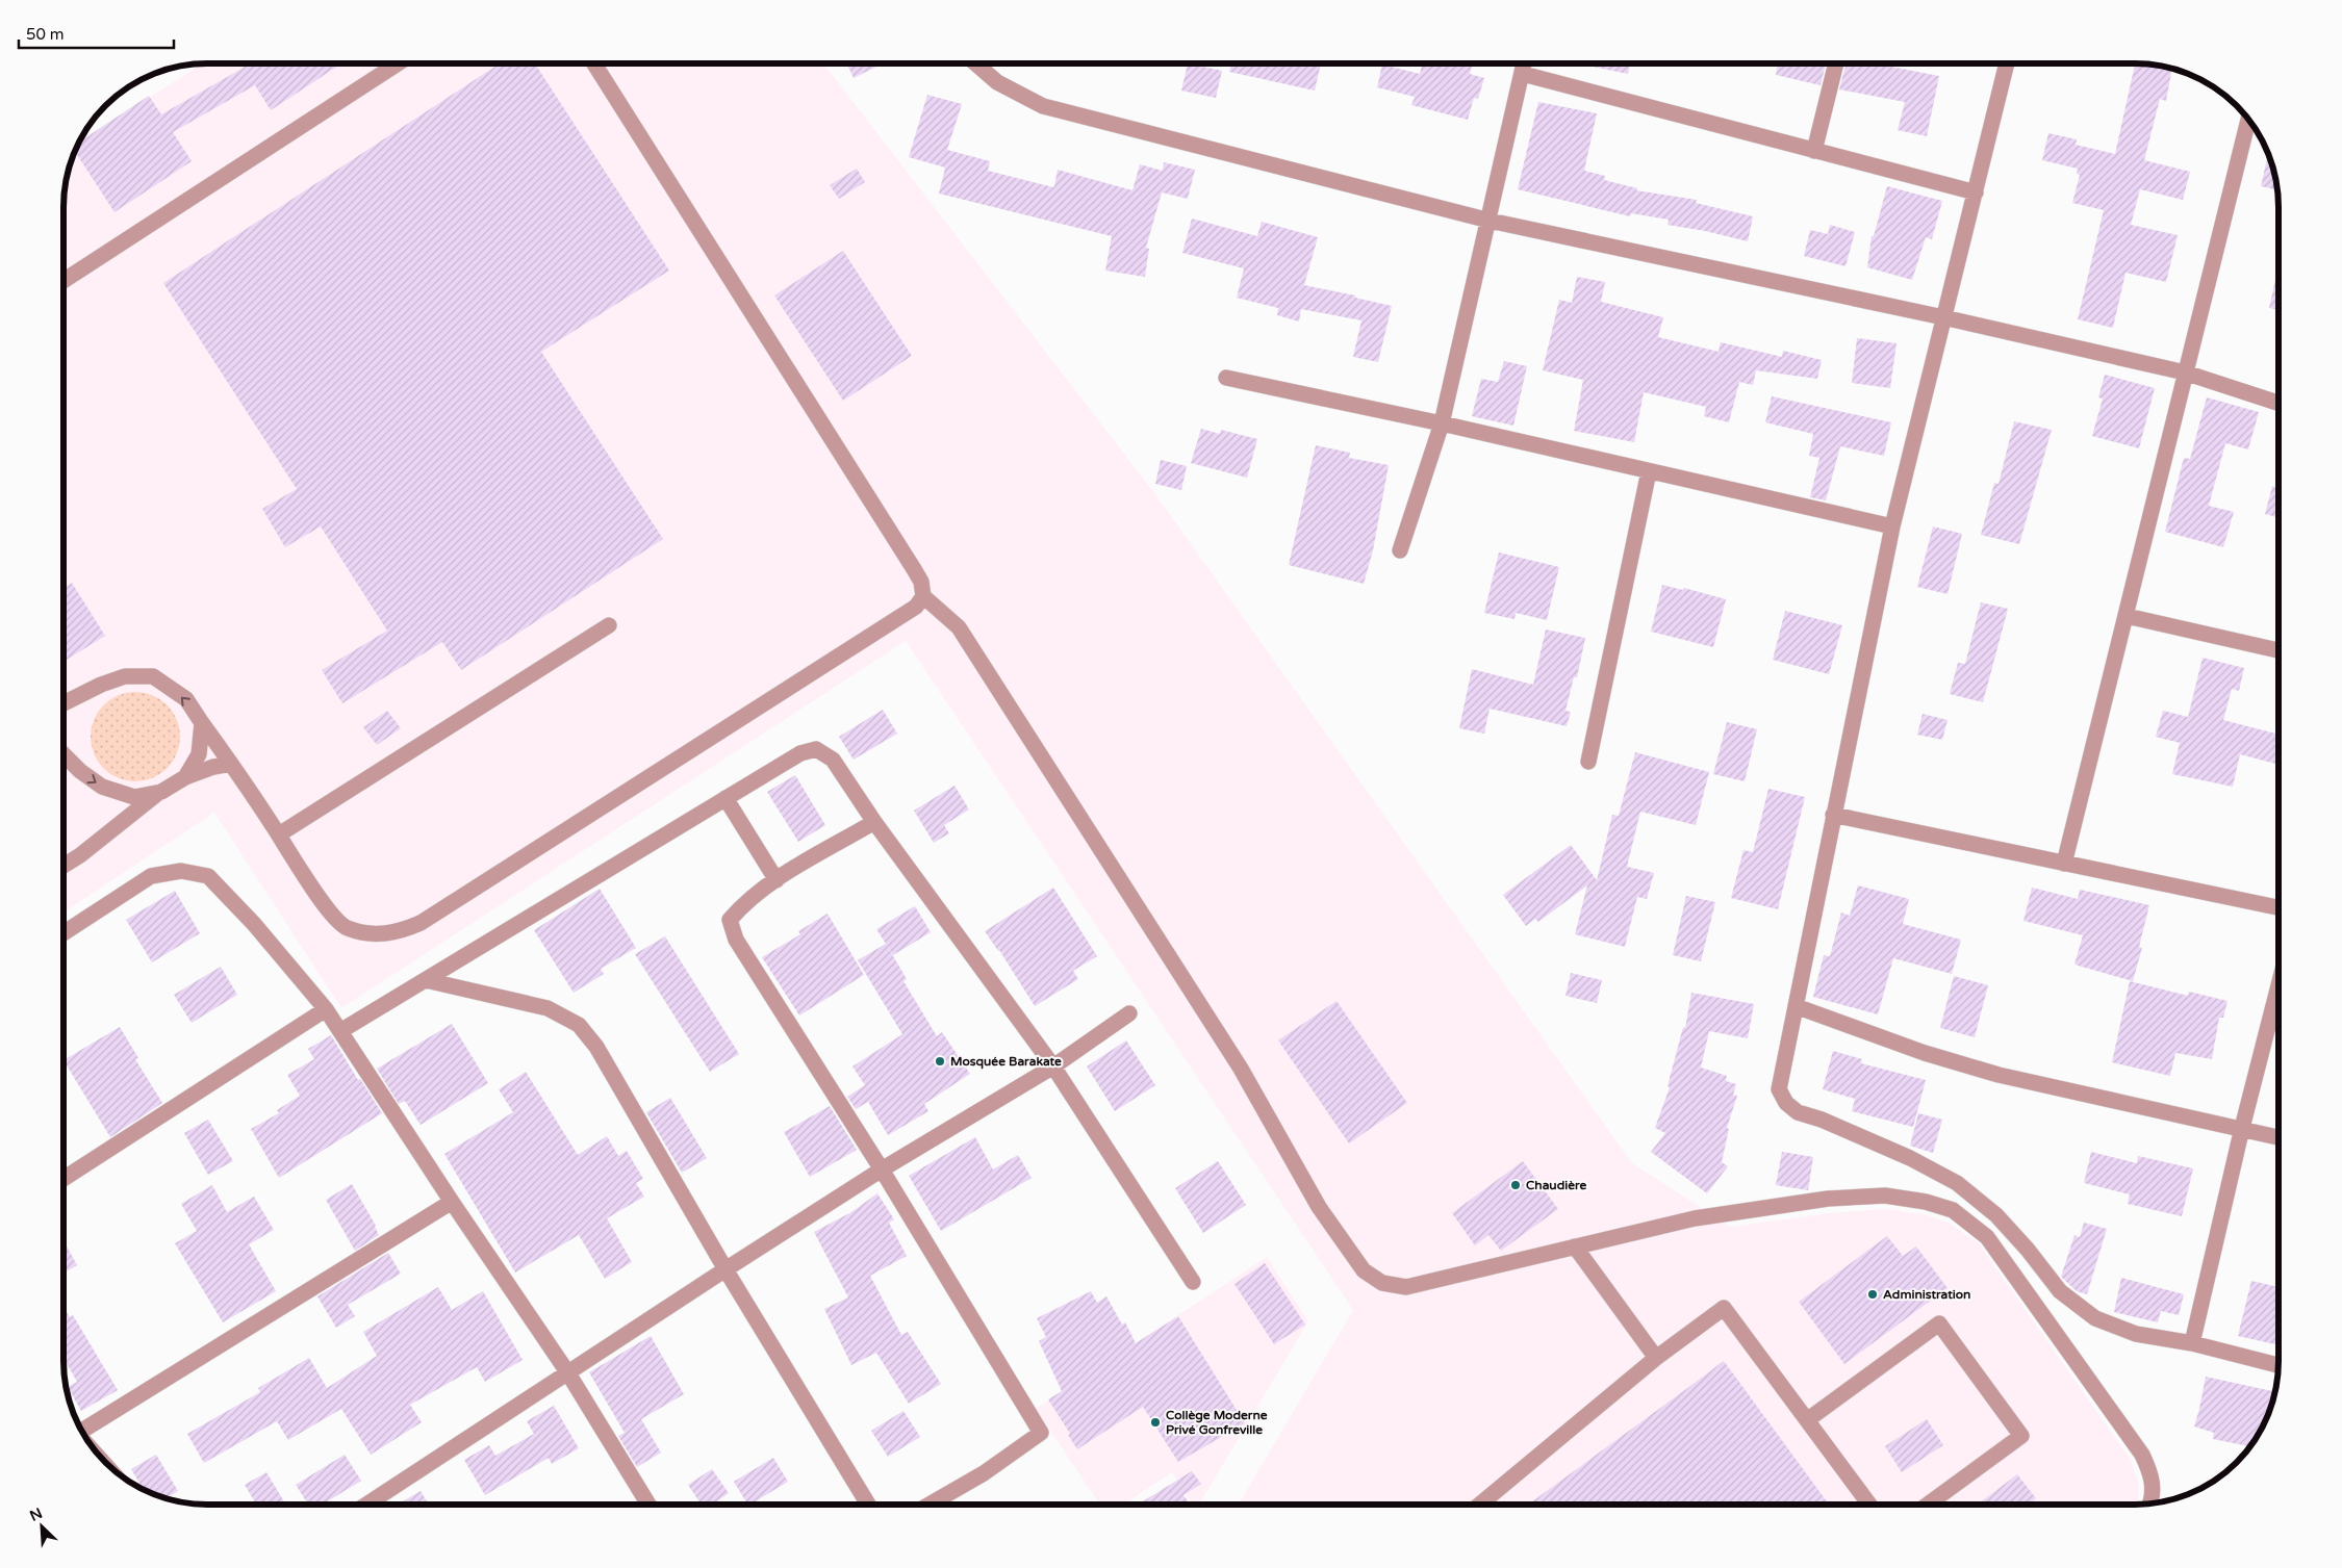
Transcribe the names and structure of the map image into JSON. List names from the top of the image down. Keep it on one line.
{"places":["Mosquée Barakate","Chaudière","Administration","Collège Moderne Privé Gonfreville"],"scale_bar":"50 m","north":"top left"}
